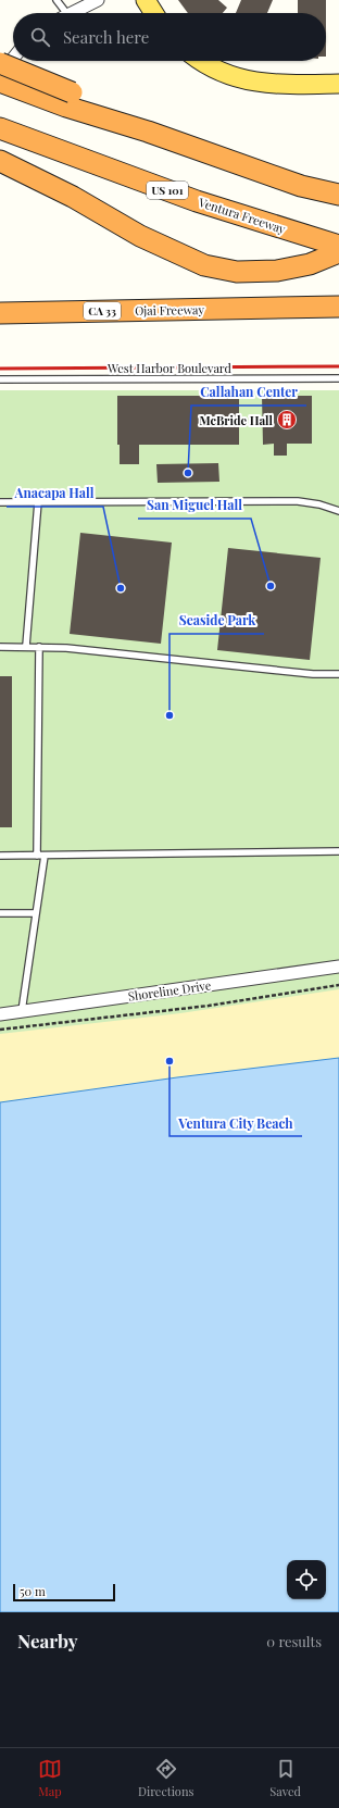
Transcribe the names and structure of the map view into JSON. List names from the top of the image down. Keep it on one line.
{"streets":{"highway":["US 101","Ventura Freeway","Ojai Freeway","CA 33"],"street":["Shoreline Drive"],"lane":["West Harbor Boulevard"]},"places":{"building":["McBride Hall"],"other":["Callahan Center","San Miguel Hall","Anacapa Hall","Seaside Park","Ventura City Beach"]},"scale_bar":"50 m","page":{"search":"Search here","scale":"50 m","heading":["Nearby","0 results"],"nav":["Map","Directions","Saved"]}}
